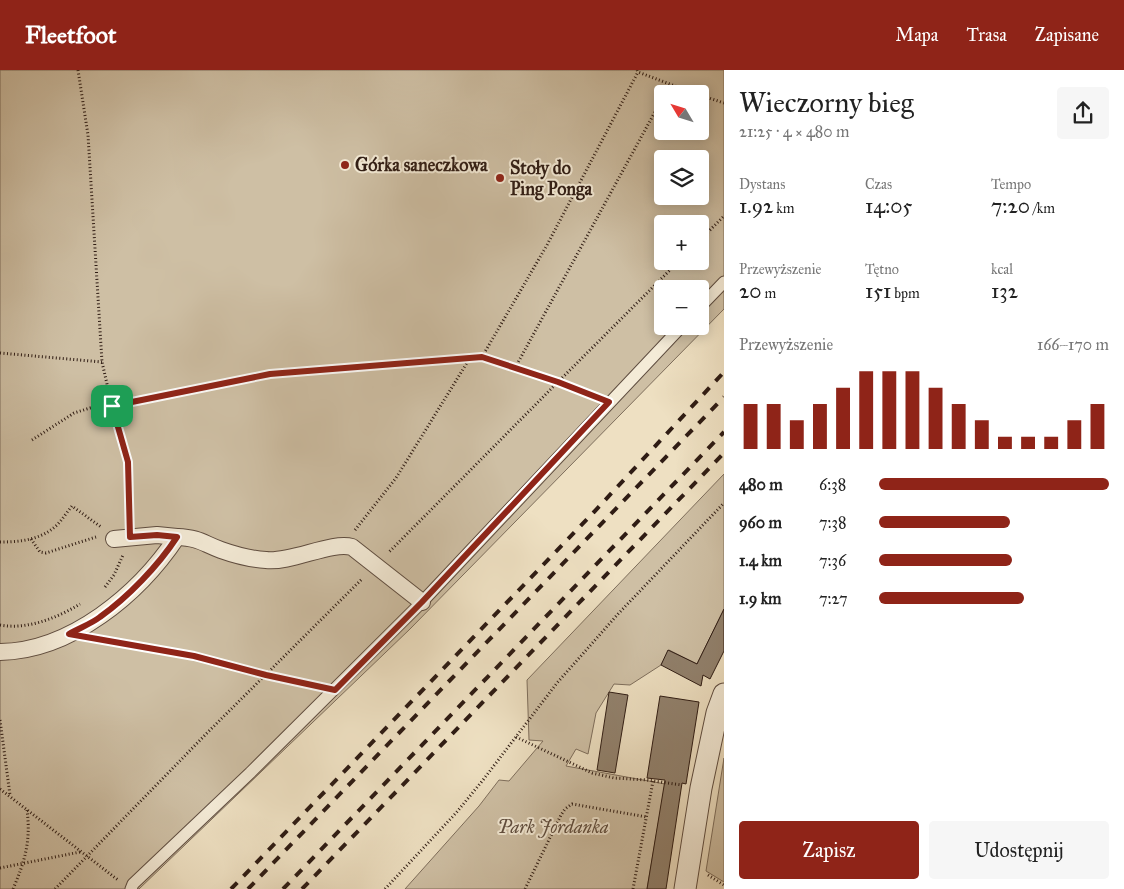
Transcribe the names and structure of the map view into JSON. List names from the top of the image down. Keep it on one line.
{"parks":["Park Jordanka"],"places":["Górka saneczkowa","Stoły do Ping Ponga"],"north":"top left","page":{"header":"Fleetfoot","nav":["Mapa","Trasa","Zapisane"],"heading":["Wieczorny bieg","21:25 · 4 × 480 m"],"map_buttons":["+","−"],"stats":[["Dystans","1.92 km"],["Czas","14:05"],["Tempo","7:20 /km"],["Przewyższenie","20 m"],["Tętno","151 bpm"],["kcal","132"]],"chart":["Przewyższenie","166–170 m"],"list":[{"name":"480 m","note":"6:38"},{"name":"960 m","note":"7:38"},{"name":"1.4 km","note":"7:36"},{"name":"1.9 km","note":"7:27"}],"buttons":["Zapisz","Udostępnij"]}}
